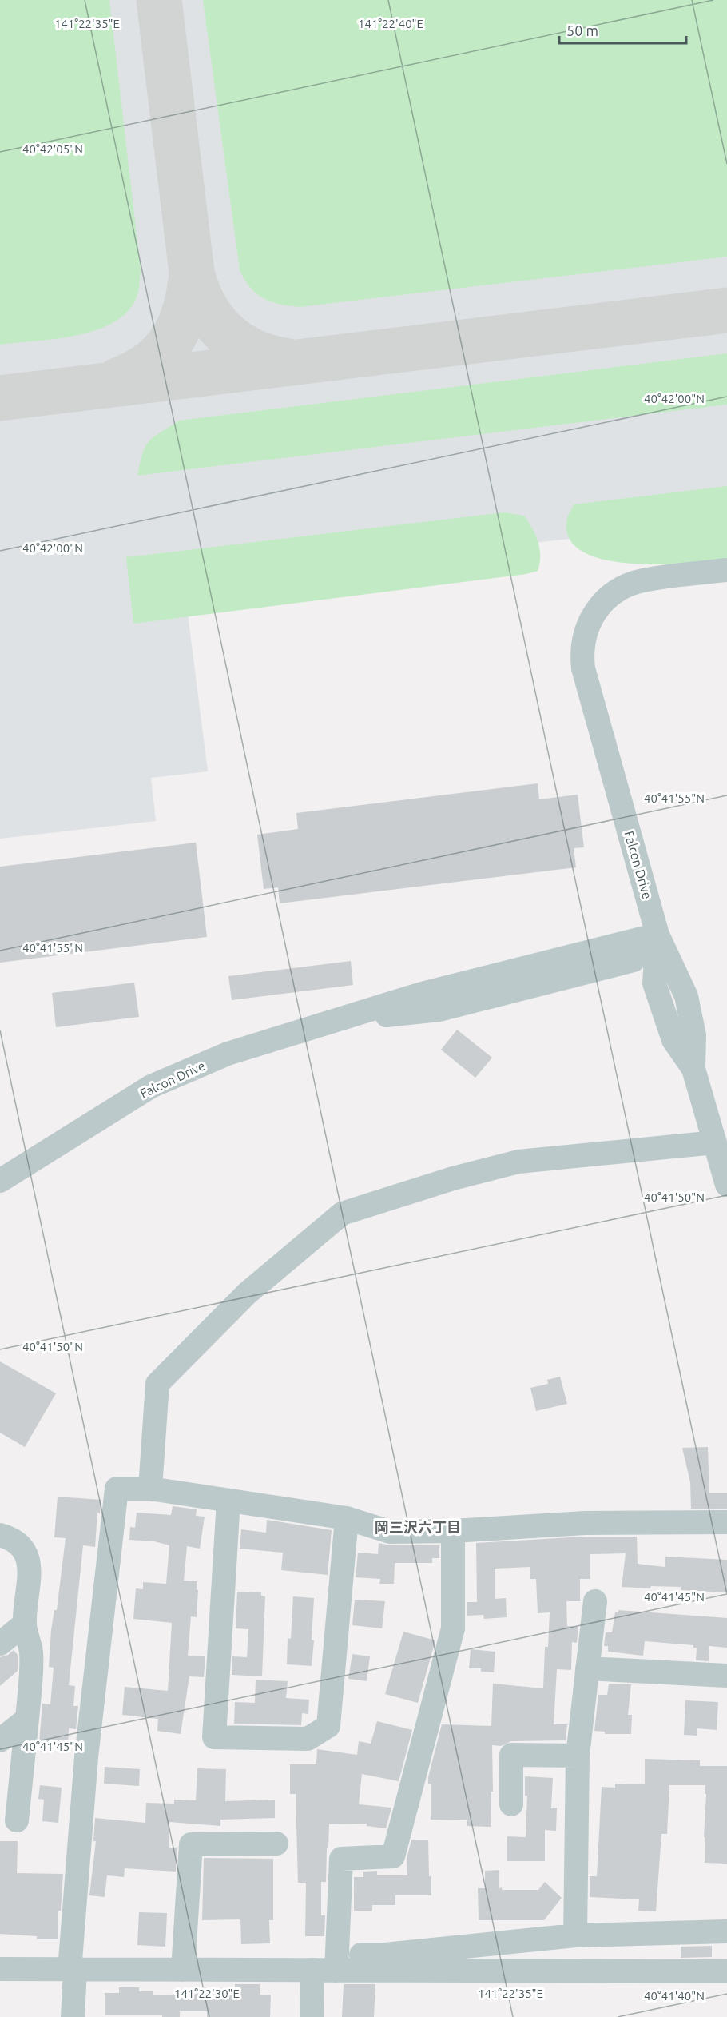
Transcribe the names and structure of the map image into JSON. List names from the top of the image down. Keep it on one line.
{"streets":{"street":["Falcon Drive"]},"districts":["岡三沢六丁目"],"scale_bar":"50 m","coordinates":["141°22'35\"E","141°22'40\"E","40°42'05\"N","40°42'00\"N","40°41'55\"N","40°41'50\"N","40°41'45\"N","141°22'30\"E","40°41'40\"N"]}
